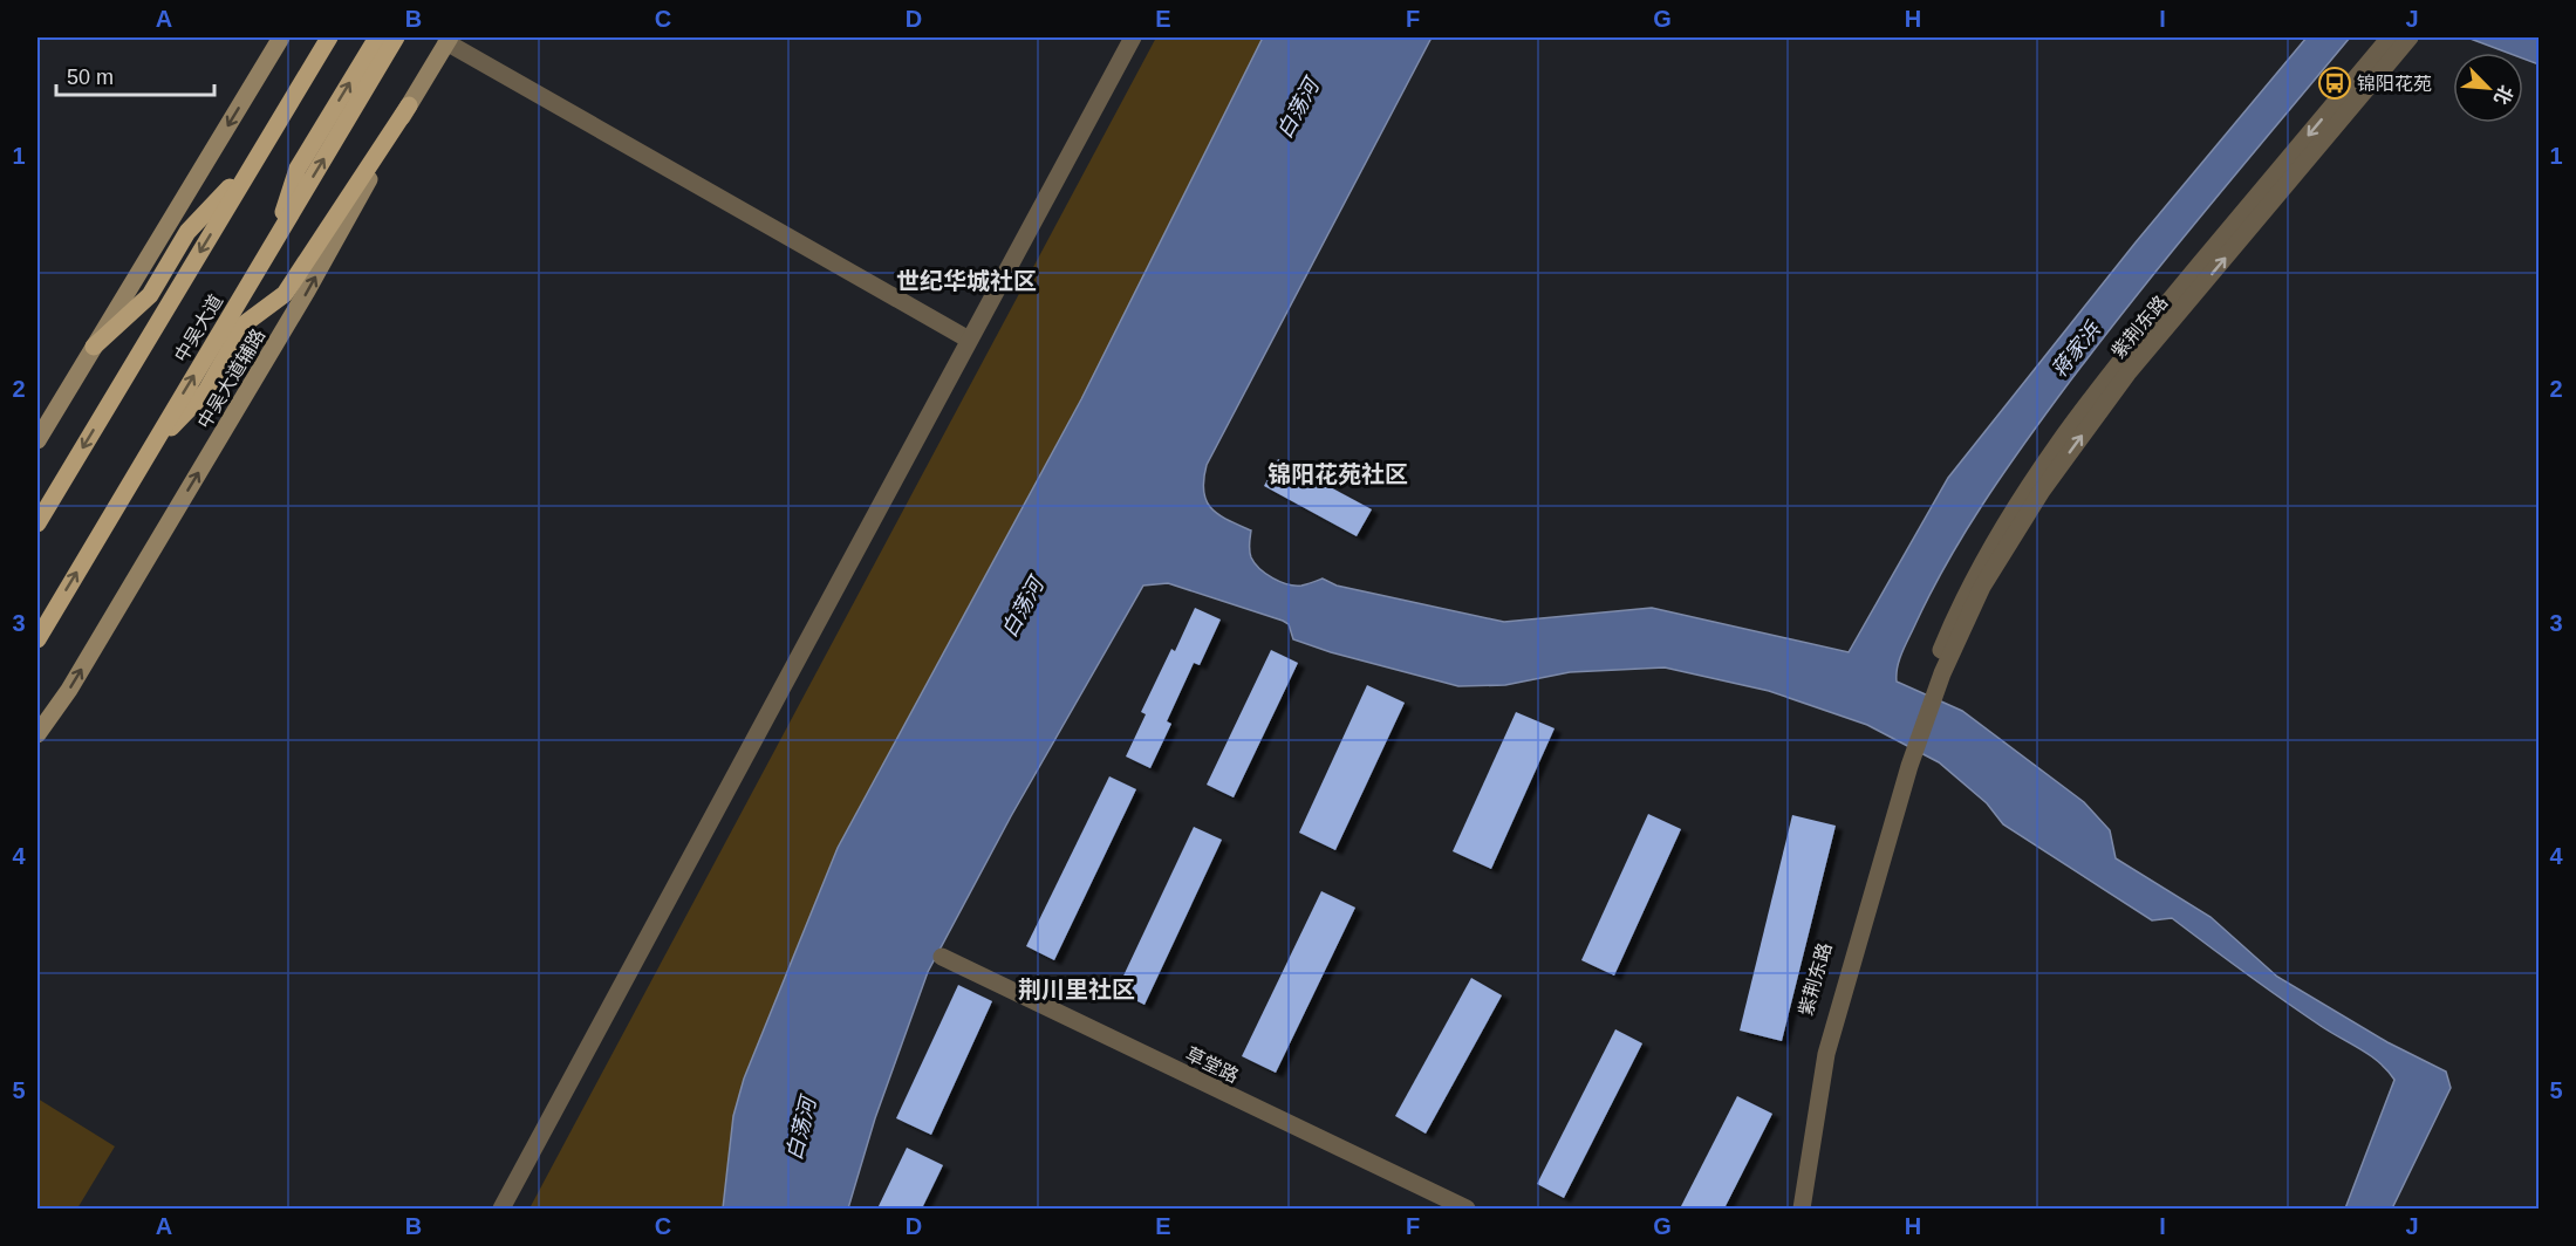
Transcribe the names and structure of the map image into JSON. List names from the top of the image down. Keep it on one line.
{"streets":{"main road":["中吴大道","中吴大道辅路"],"street":["紫荆东路","草堂路"]},"districts":["世纪华城社区","锦阳花苑社区","荆川里社区"],"water":["白荡河","蒋家浜"],"places":{"bus stop":["锦阳花苑"]},"scale_bar":"50 m","north":"bottom right","grid":{"columns":["A","B","C","D","E","F","G","H","I","J"],"rows":["1","2","3","4","5"]}}
